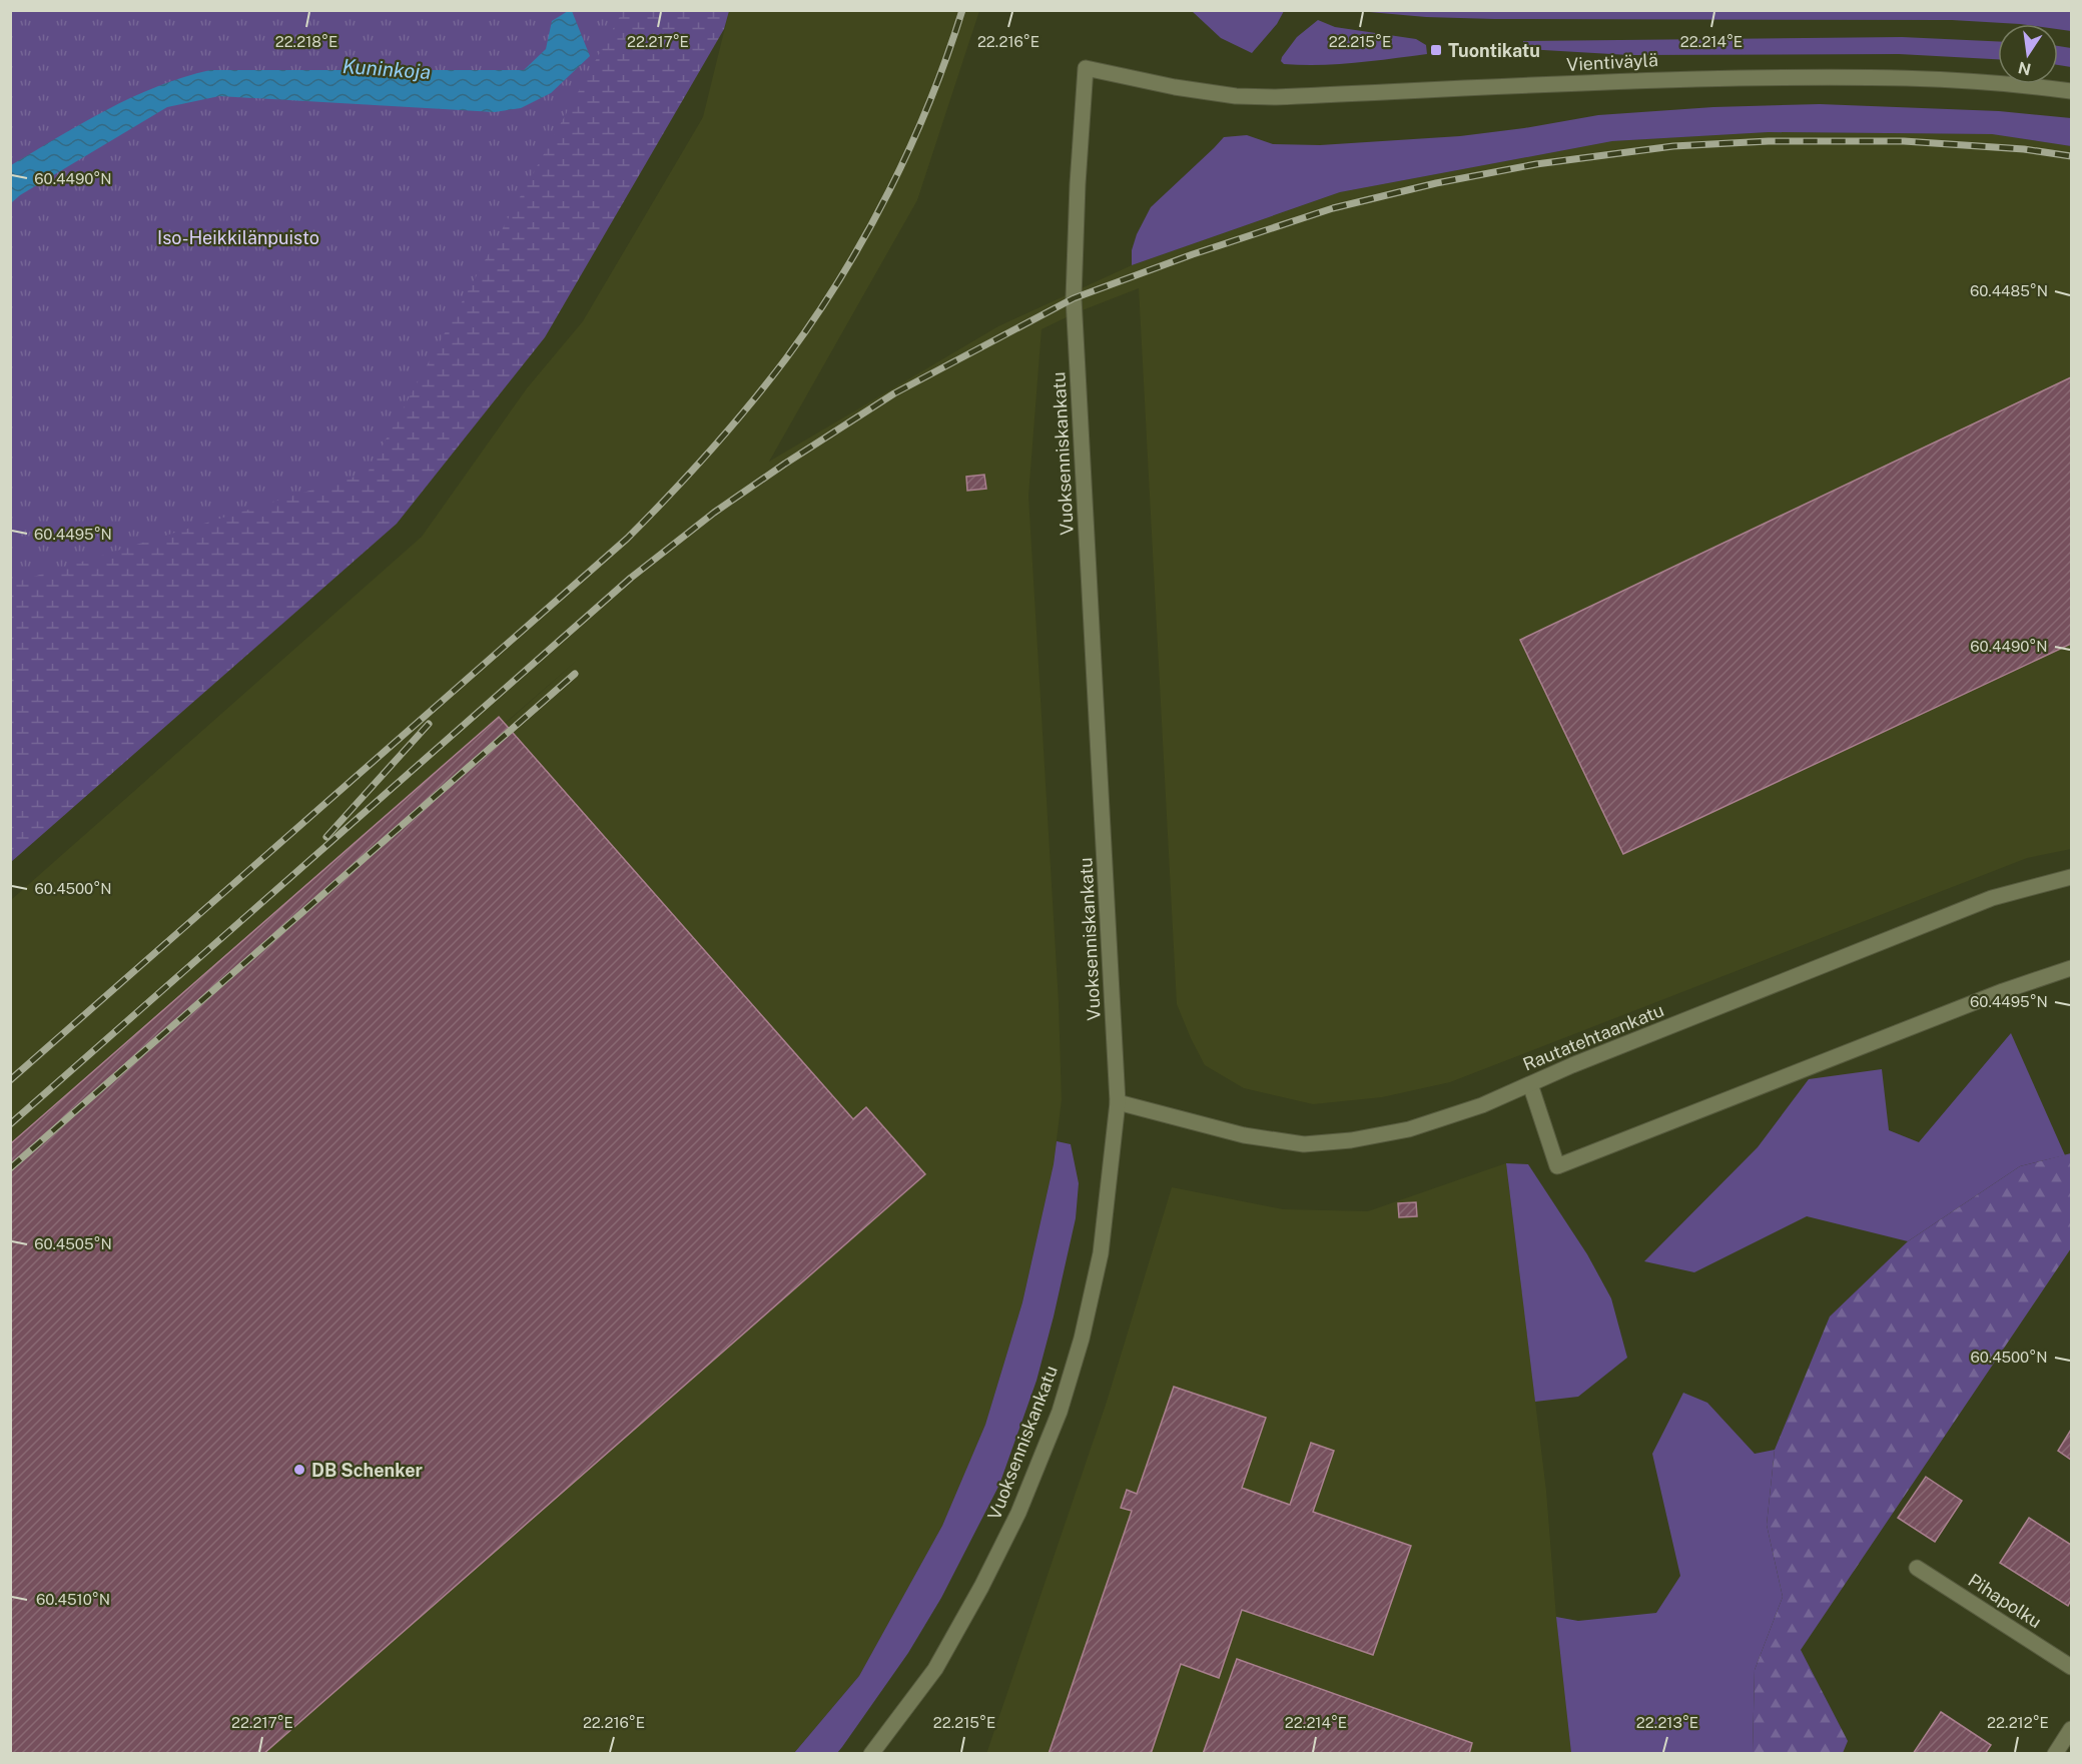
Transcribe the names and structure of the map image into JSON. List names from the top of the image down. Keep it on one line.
{"streets":{"street":["Vientiväylä","Vuoksenniskankatu","Rautatehtaankatu","Pihapolku"]},"crossings":[["Vientiväylä","Vuoksenniskankatu"],["Vuoksenniskankatu","Rautatehtaankatu"]],"water":["Kuninkoja"],"parks":["Iso-Heikkilänpuisto"],"places":{"transit":["Tuontikatu"],"other":["DB Schenker"]},"north":"bottom","coordinates":["22.218°E","22.217°E","22.216°E","22.215°E","22.214°E","60.4490°N","60.4485°N","60.4495°N","60.4500°N","60.4505°N","60.4510°N","22.213°E","22.212°E"]}
